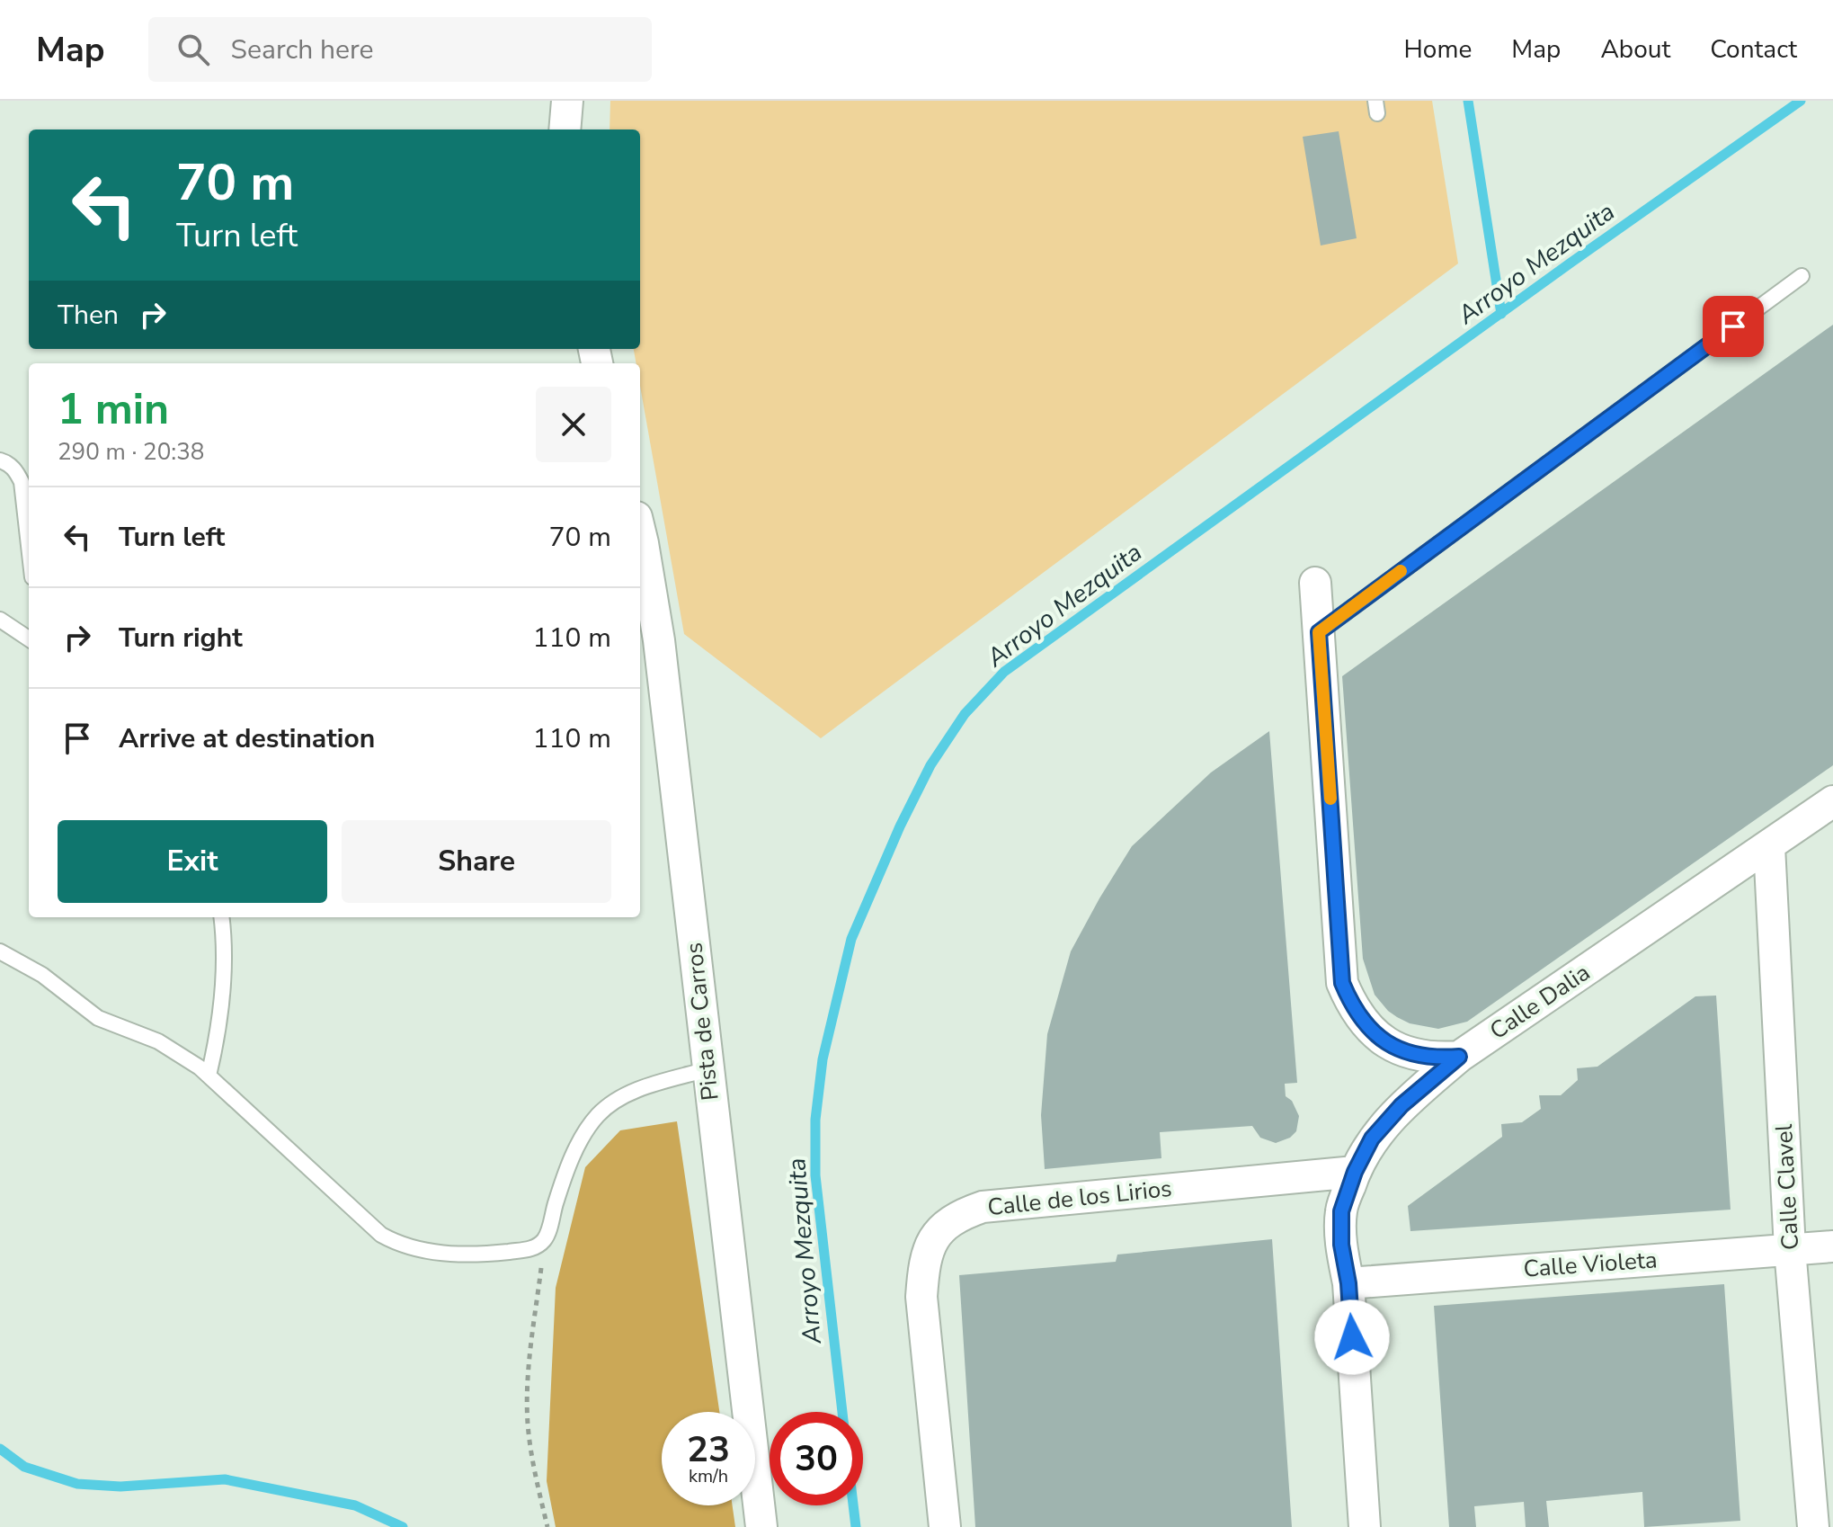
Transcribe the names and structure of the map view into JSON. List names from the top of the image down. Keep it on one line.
{"streets":{"street":["Calle Dalia","Pista de Carros","Calle Clavel","Calle de los Lirios","Calle Violeta"]},"crossings":[["Calle Dalia","Calle Clavel"],["Calle Dalia","Calle de los Lirios"],["Calle Dalia","Calle Violeta"],["Calle Clavel","Calle Violeta"]],"water":["Arroyo Mezquita"],"page":{"header":"Map","search":"Search here","nav":["Home","Map","About","Contact"],"turn":["70 m","Turn left"],"then":"Then","heading":["1 min","290 m · 20:38"],"list":[{"name":"Turn left","value":"70 m"},{"name":"Turn right","value":"110 m"},{"name":"Arrive at destination","value":"110 m"}],"buttons":["Exit","Share"],"speed":"23 km/h","limit":"30"}}
